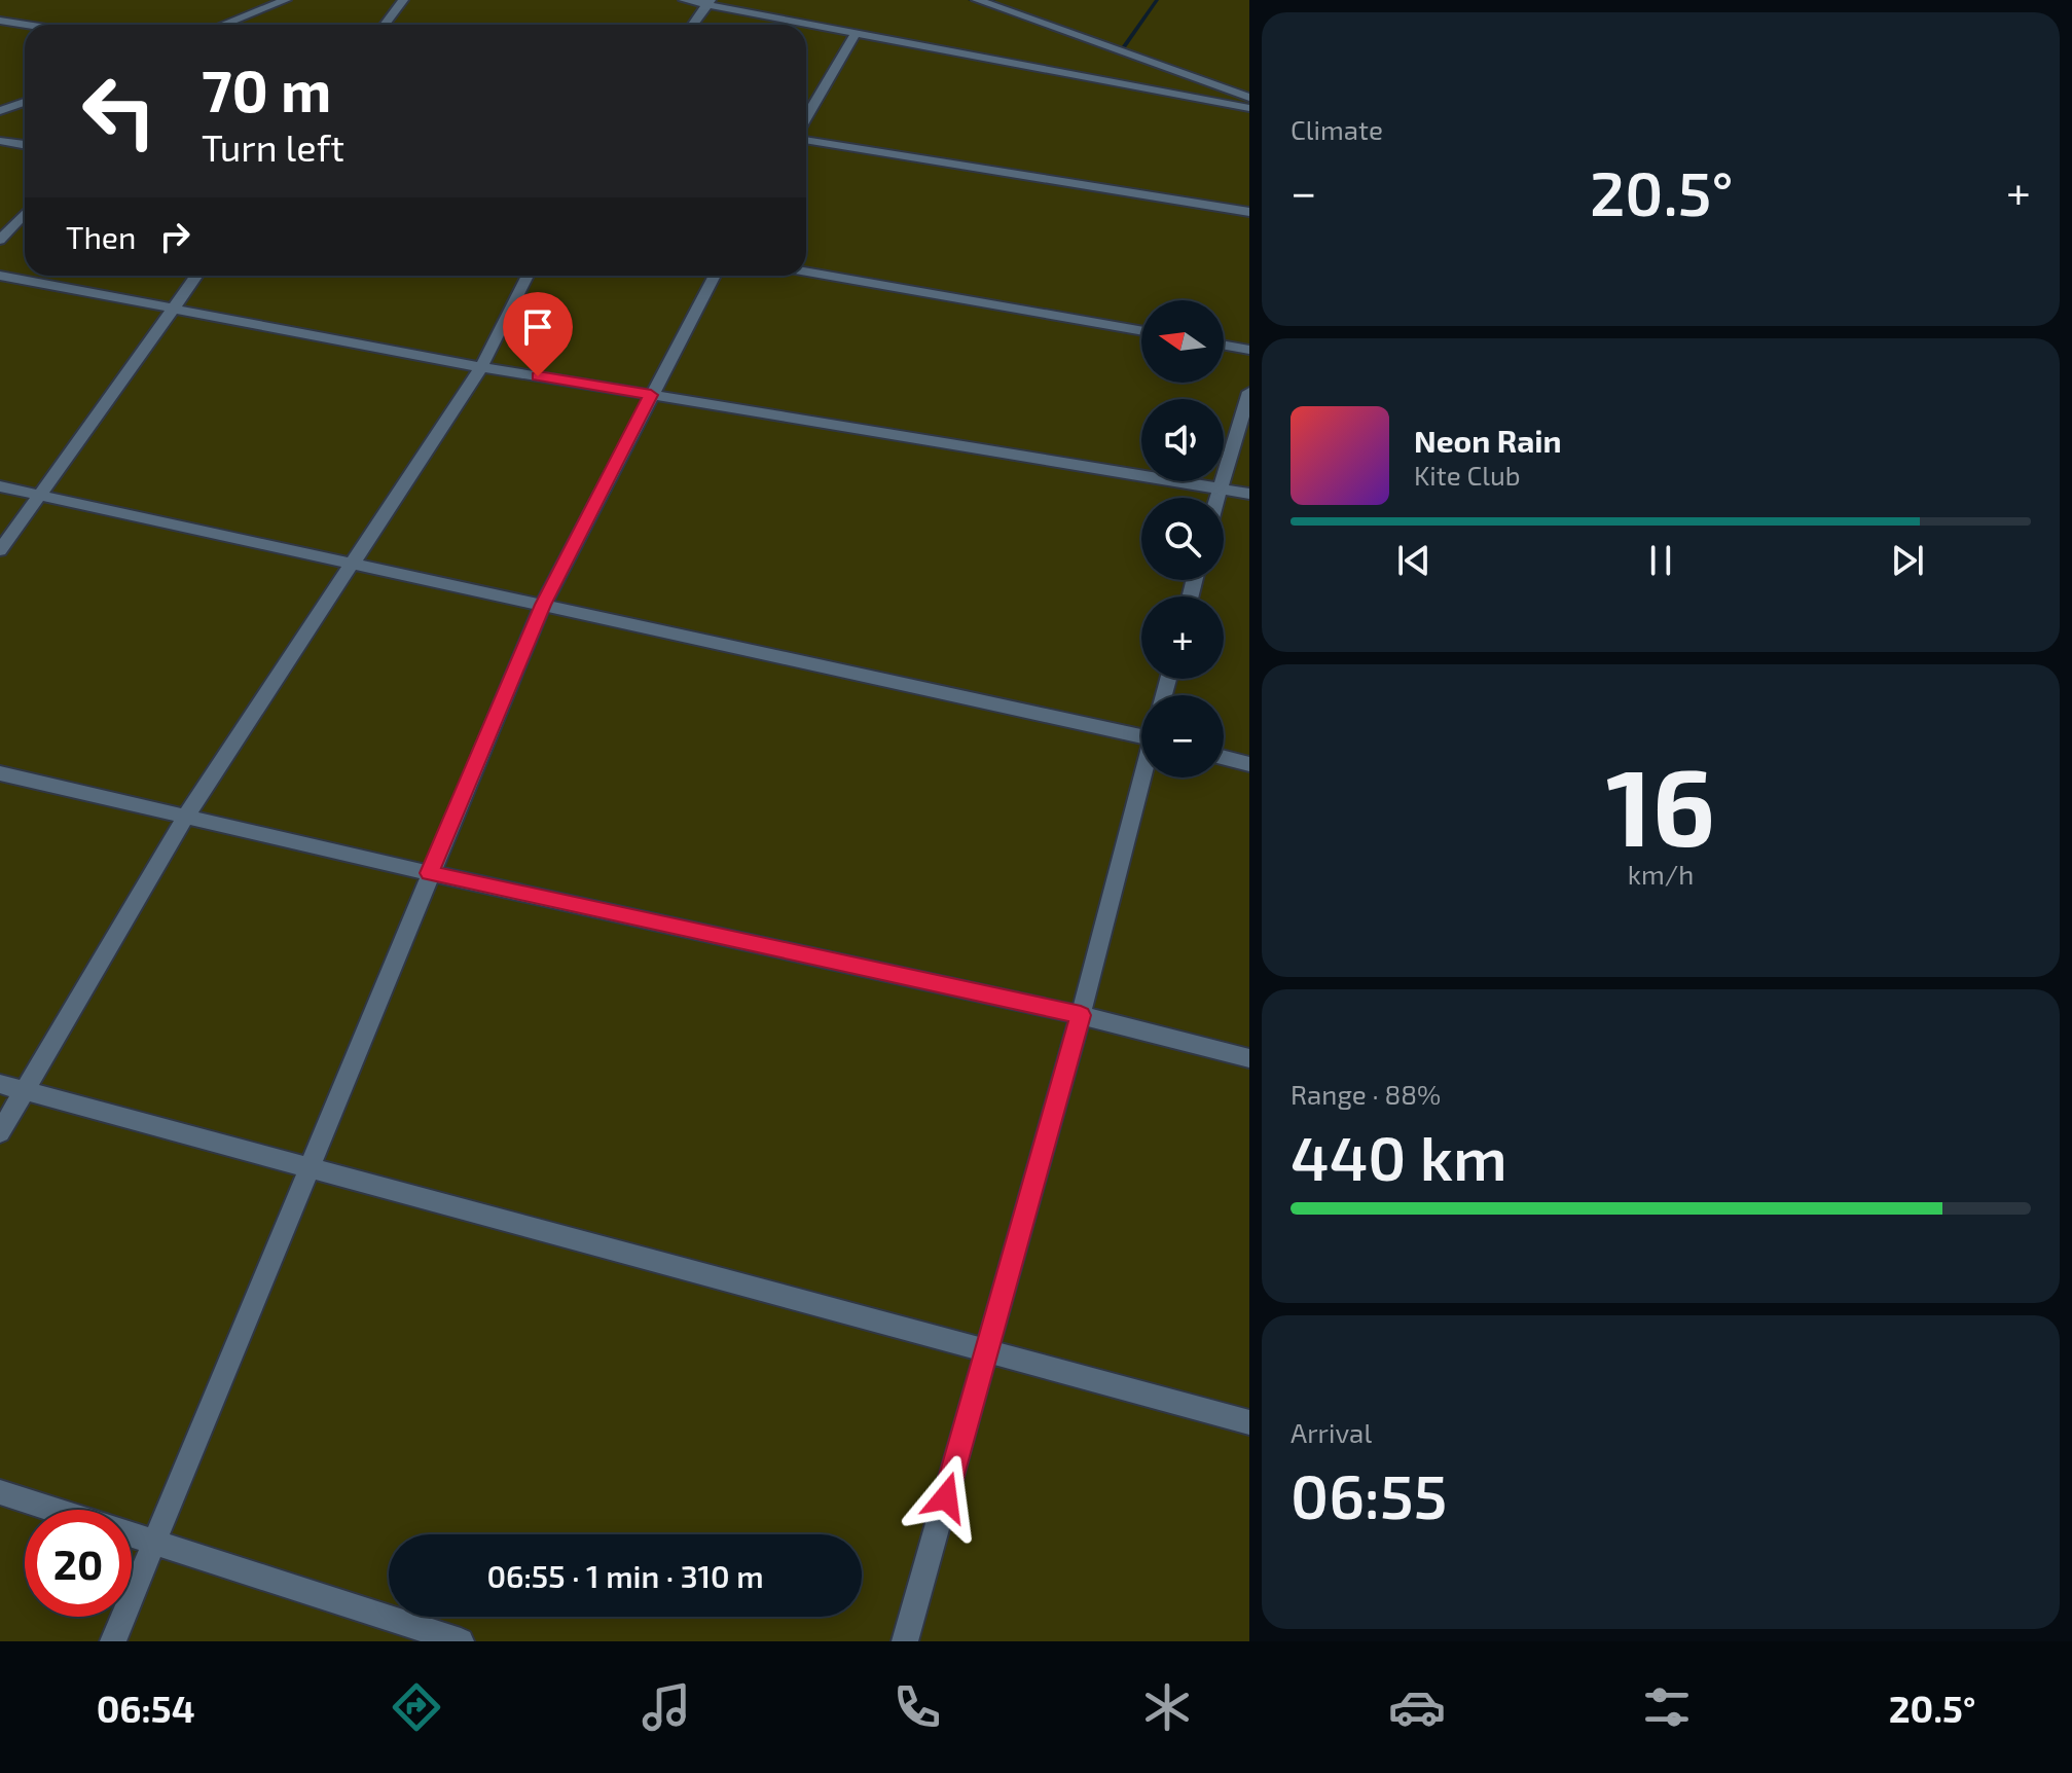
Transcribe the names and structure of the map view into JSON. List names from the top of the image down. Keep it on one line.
{"north":"left","page":{"tile":["Climate",["16","km/h"],["Range · 88%","440 km"],["Arrival","06:55"]],"turn":["70 m","Turn left"],"heat":["−","20.5°","+"],"then":"Then","map_buttons":["+","−"],"song":["Neon Rain","Kite Club"],"limit":"20","trip":"06:55 · 1 min · 310 m","tabs":["06:54","20.5°"]}}
